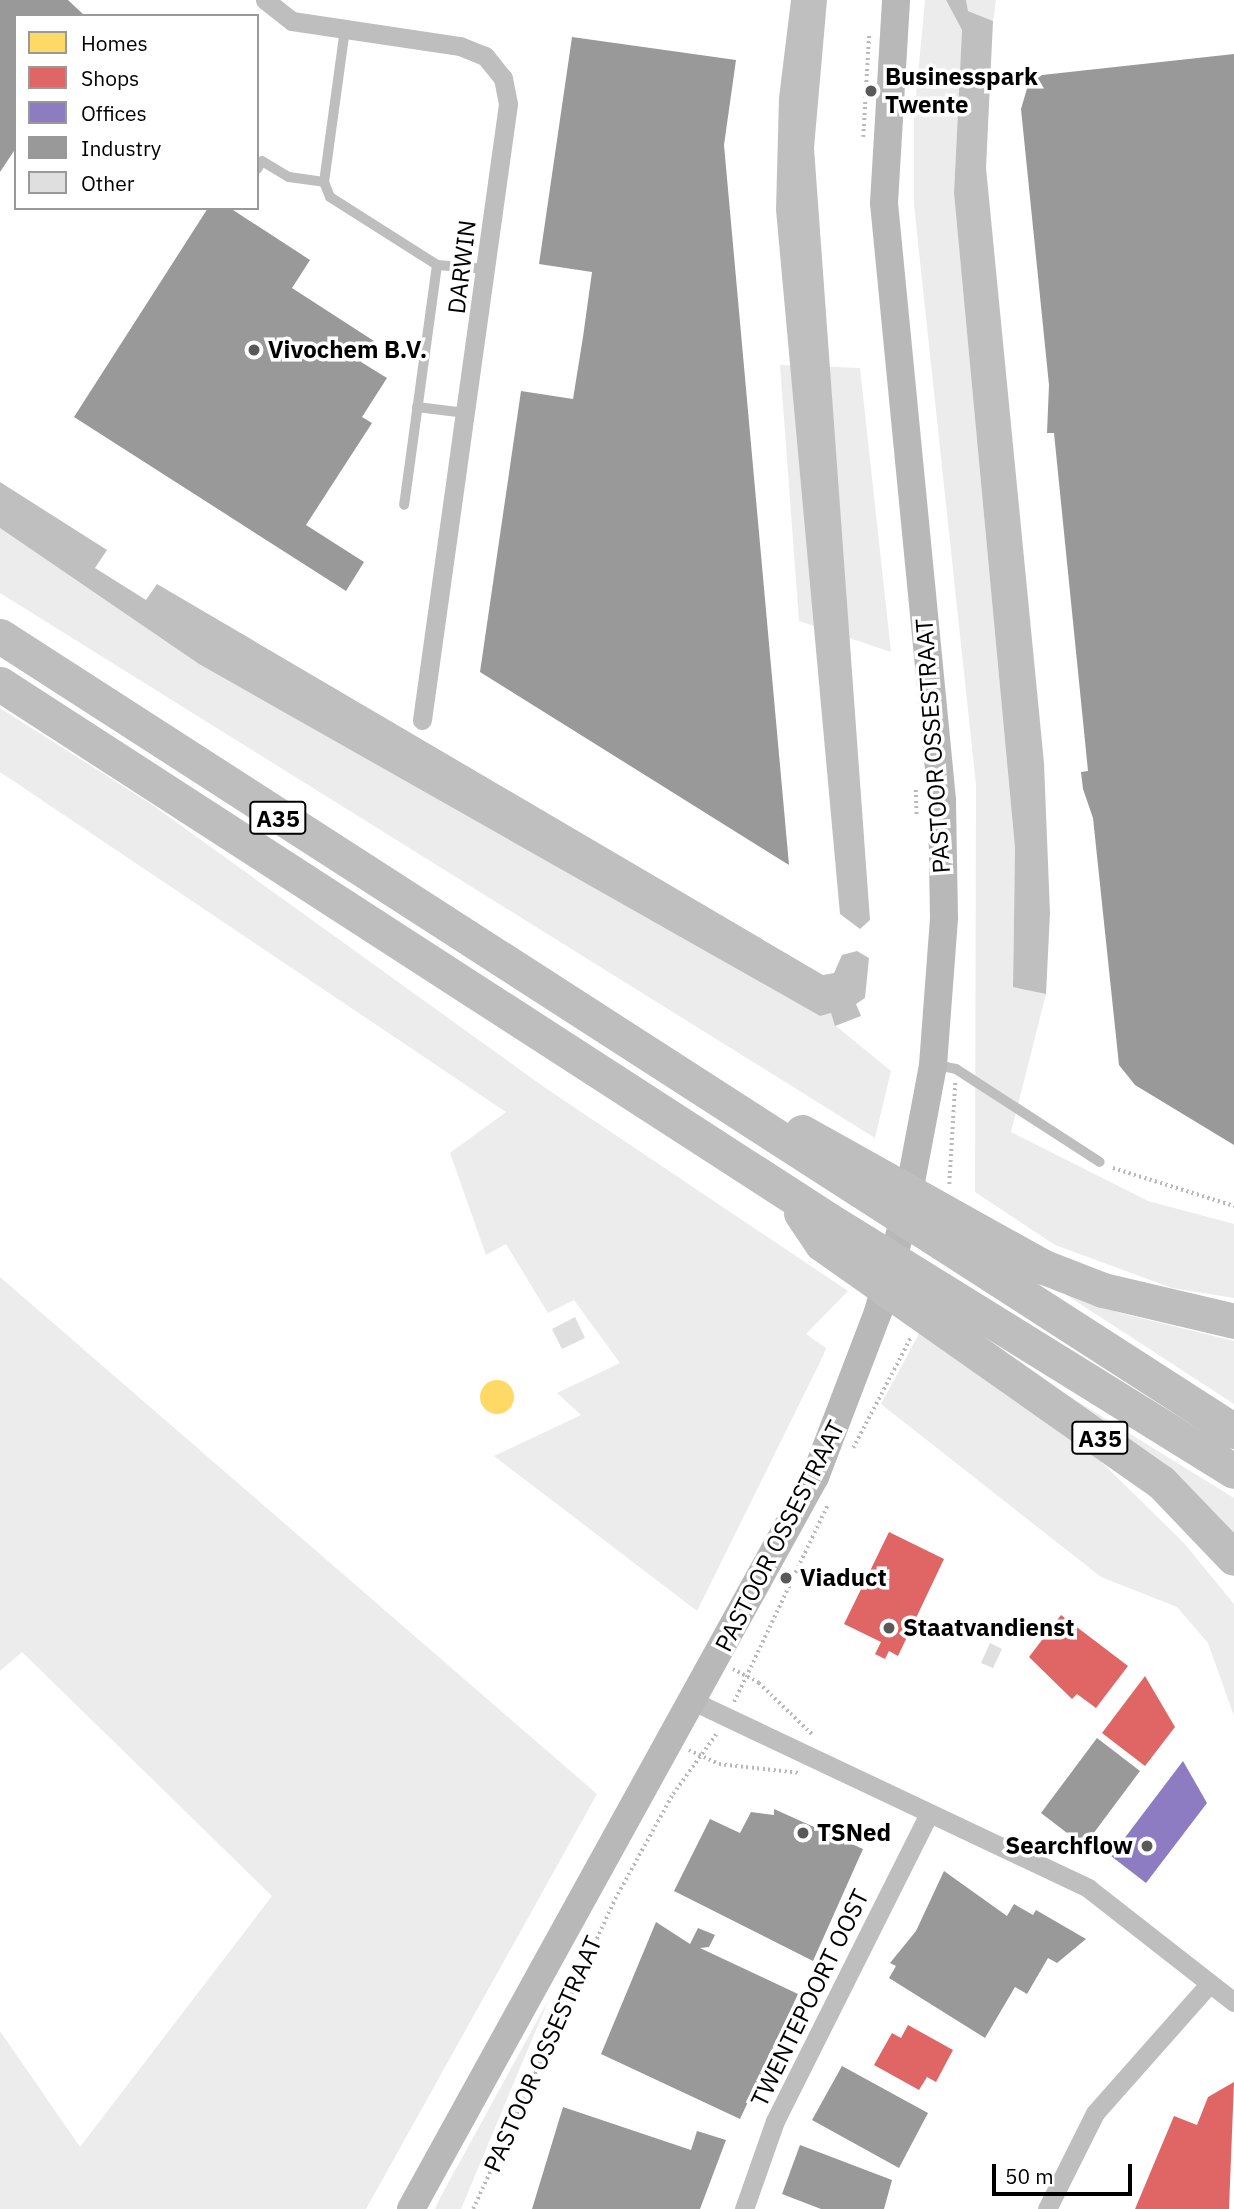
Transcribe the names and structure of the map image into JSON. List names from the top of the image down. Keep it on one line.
{"streets":{"highway":["A35"],"main road":["PASTOOR OSSESTRAAT"],"street":["DARWIN","TWENTEPOORT OOST"]},"places":["Businesspark Twente","Vivochem B.V.","Viaduct","Staatvandienst","TSNed","Searchflow"],"legend":["Homes","Shops","Offices","Industry","Other"],"scale_bar":"50 m"}
